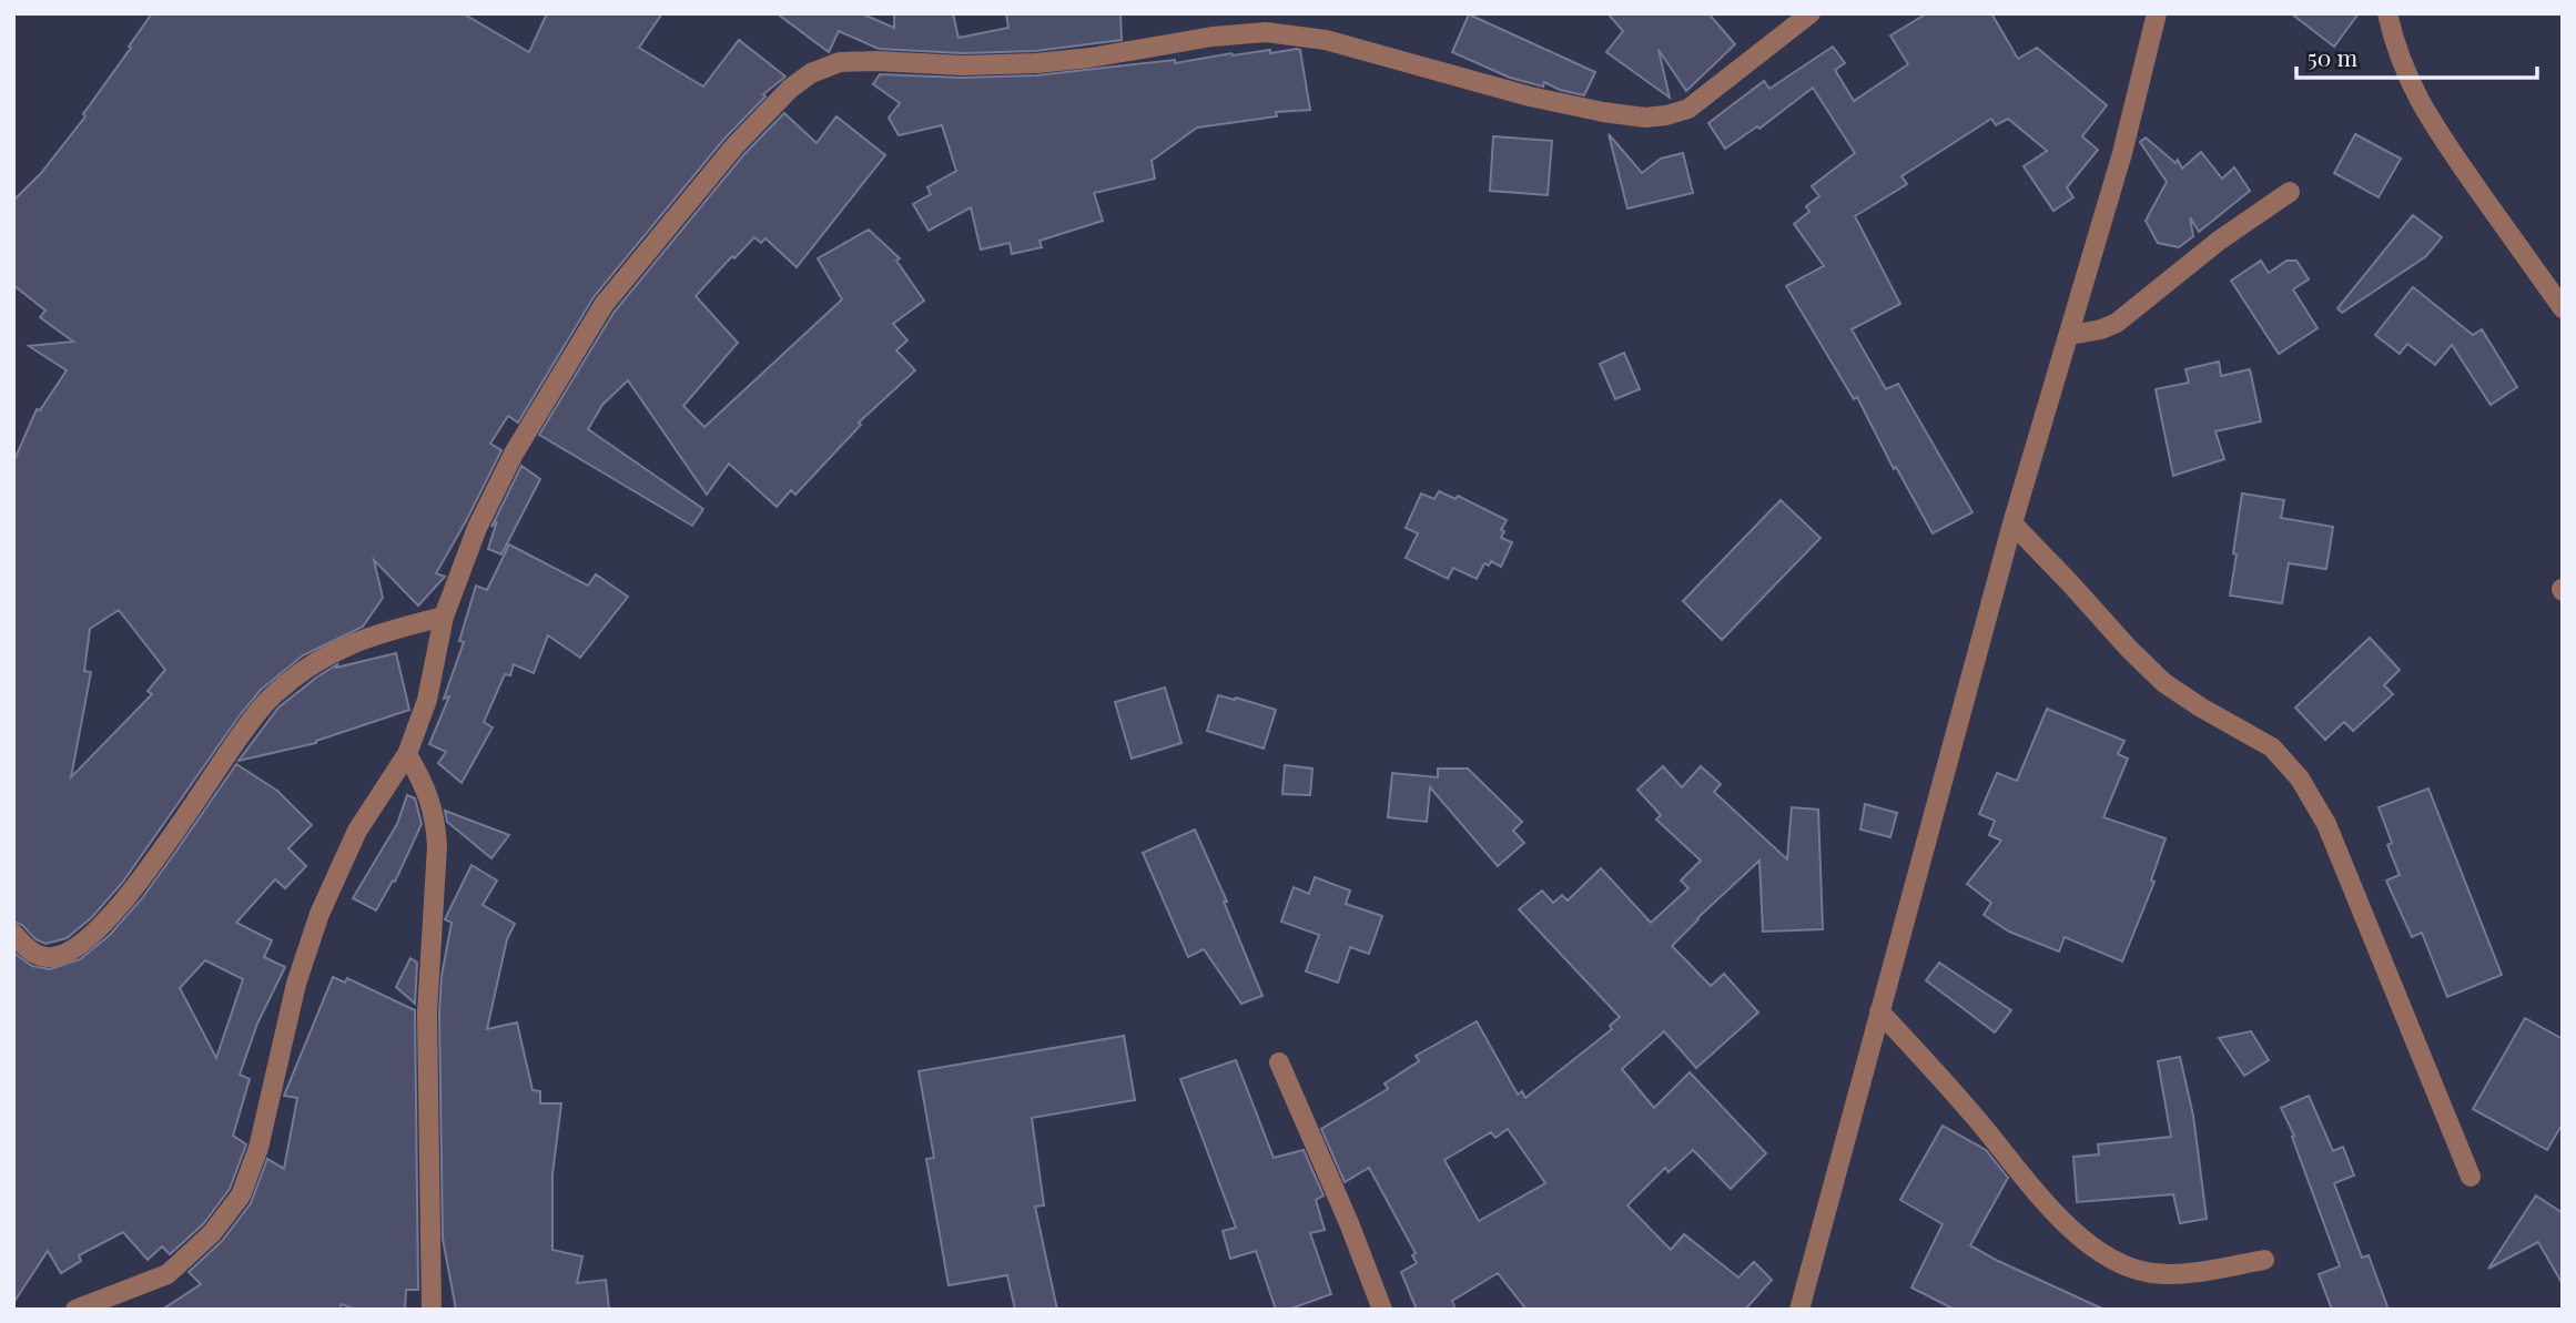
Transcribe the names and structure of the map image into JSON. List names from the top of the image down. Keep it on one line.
{"scale_bar":"50 m"}
